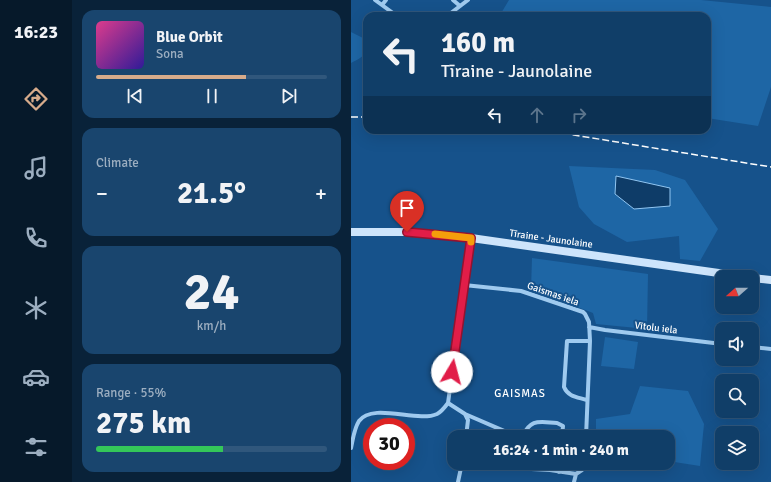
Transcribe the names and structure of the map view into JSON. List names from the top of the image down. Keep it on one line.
{"streets":{"main road":["Tīraine - Jaunolaine"],"street":["Gaismas iela","Vītolu iela"]},"crossings":[["Gaismas iela","Vītolu iela"]],"districts":["GAISMAS"],"north":"left","page":{"tabs":"16:23","turn":["160 m","Tīraine - Jaunolaine"],"song":["Blue Orbit","Sona"],"tile":["Climate",["24","km/h"],["Range · 55%","275 km"]],"heat":["−","21.5°","+"],"limit":"30","trip":"16:24 · 1 min · 240 m"}}
